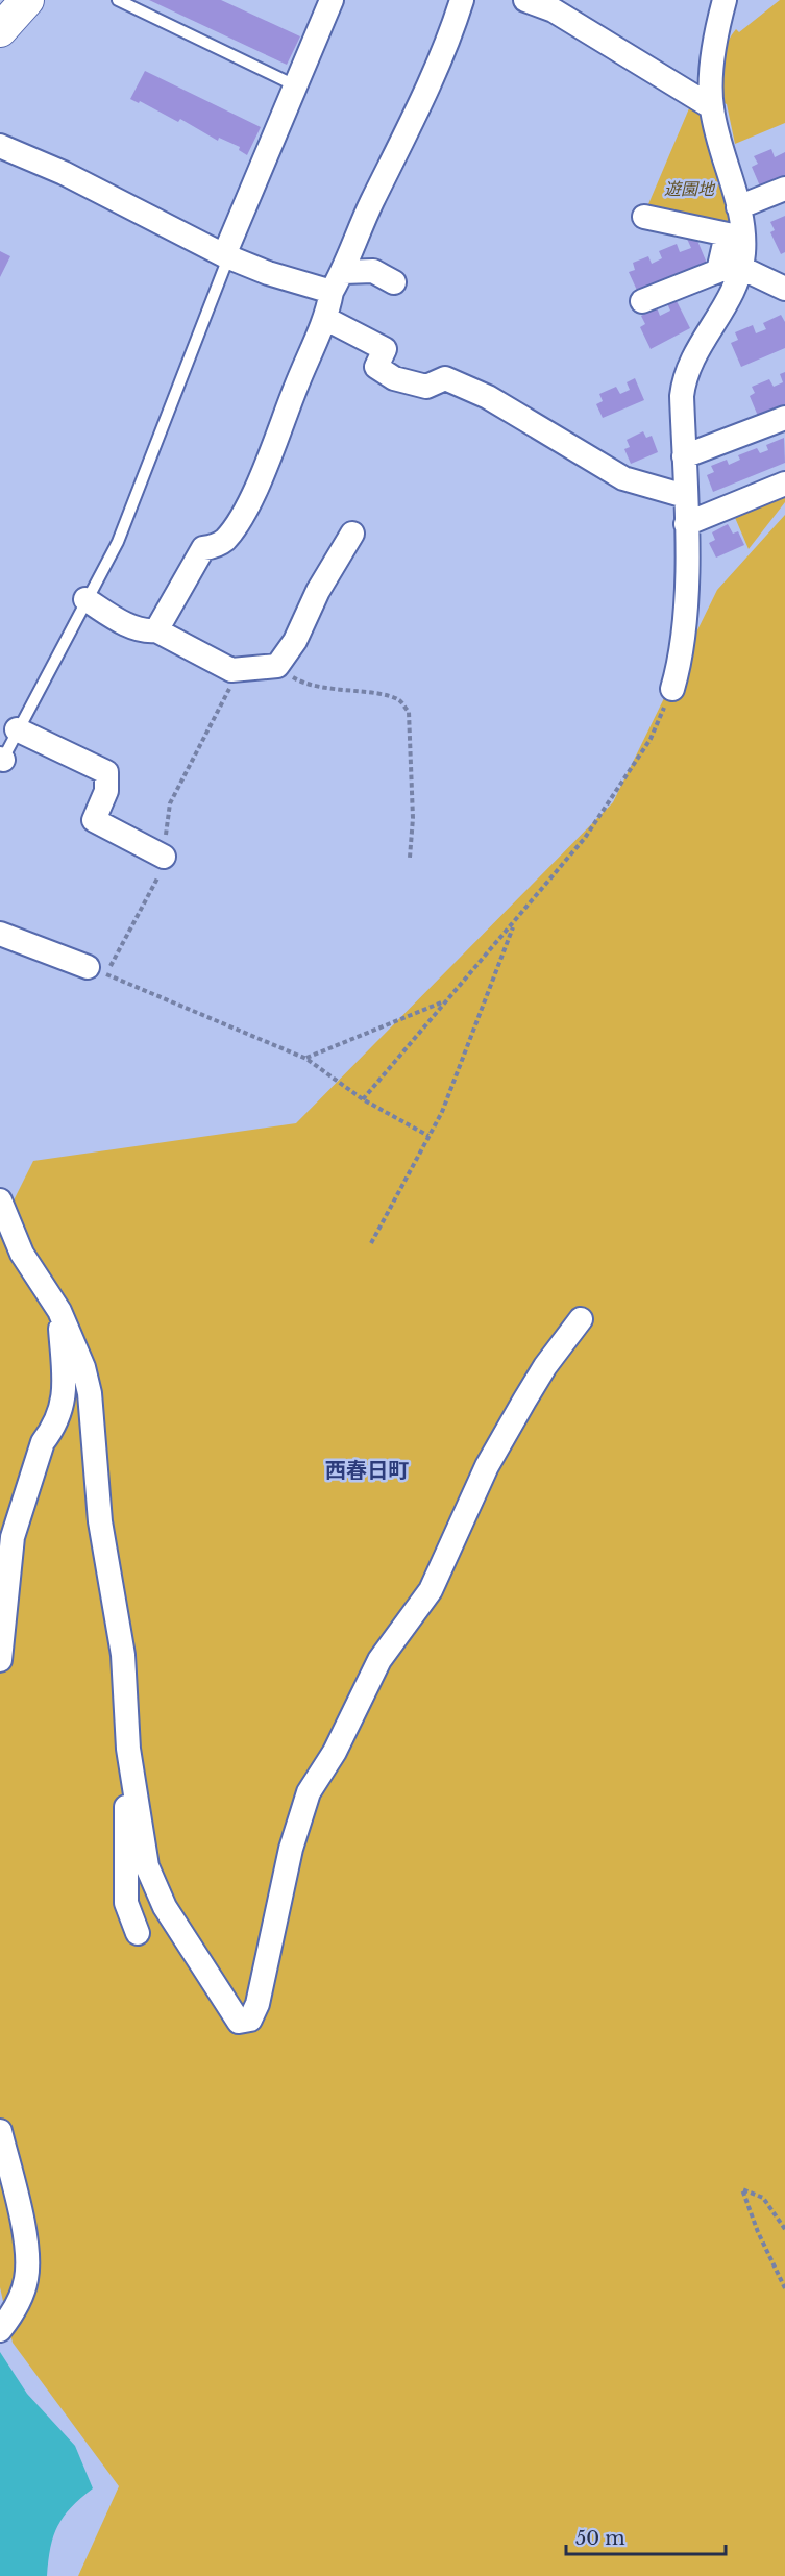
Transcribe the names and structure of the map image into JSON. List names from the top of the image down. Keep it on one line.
{"districts":["西春日町"],"parks":["遊園地"],"scale_bar":"50 m"}
